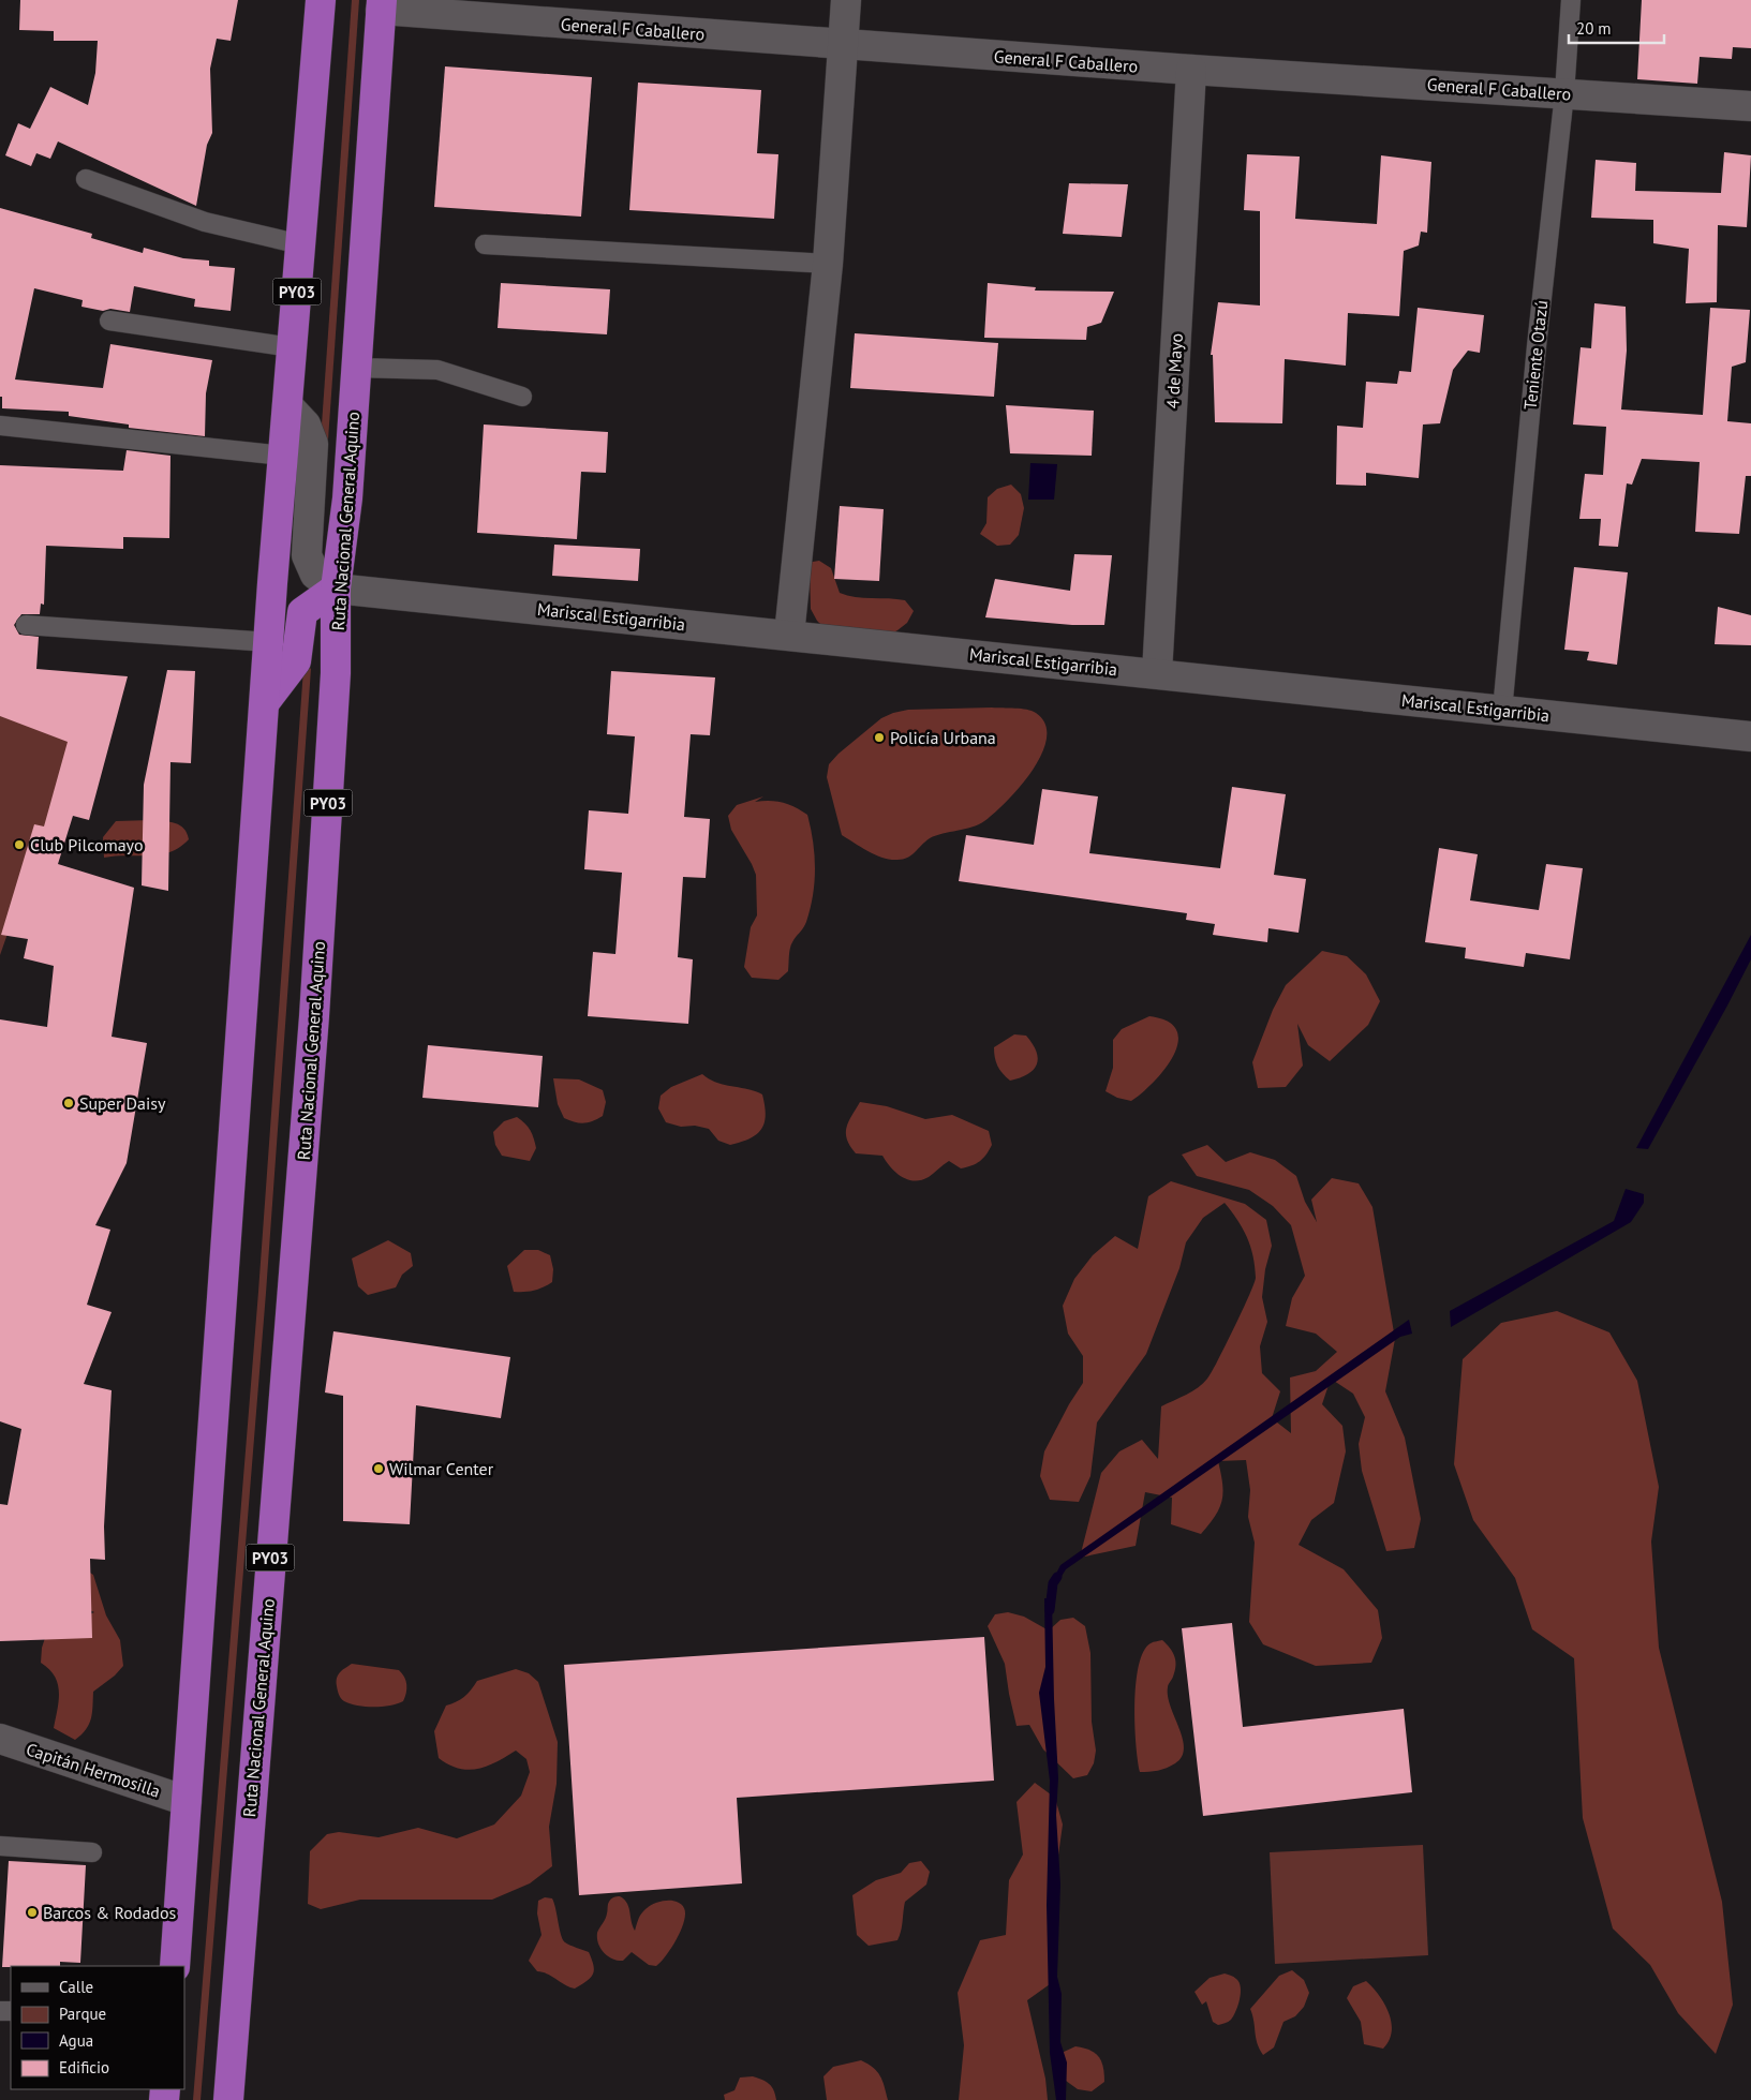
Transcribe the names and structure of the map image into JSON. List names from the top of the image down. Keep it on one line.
{"streets":{"highway":["PY03","Ruta Nacional General Aquino"],"street":["General F Caballero","4 de Mayo","Mariscal Estigarribia","Capitán Hermosilla"],"lane":["Teniente Otazú"]},"crossings":[["General F Caballero","Teniente Otazú"],["General F Caballero","4 de Mayo"],["General F Caballero","Ruta Nacional General Aquino"],["PY03","Capitán Hermosilla"],["Teniente Otazú","Mariscal Estigarribia"],["4 de Mayo","Mariscal Estigarribia"],["Ruta Nacional General Aquino","Mariscal Estigarribia"]],"places":["Policía Urbana","Club Pilcomayo","Super Daisy","Wilmar Center","Barcos & Rodados"],"legend":["Calle","Parque","Agua","Edificio"],"scale_bar":"20 m"}
